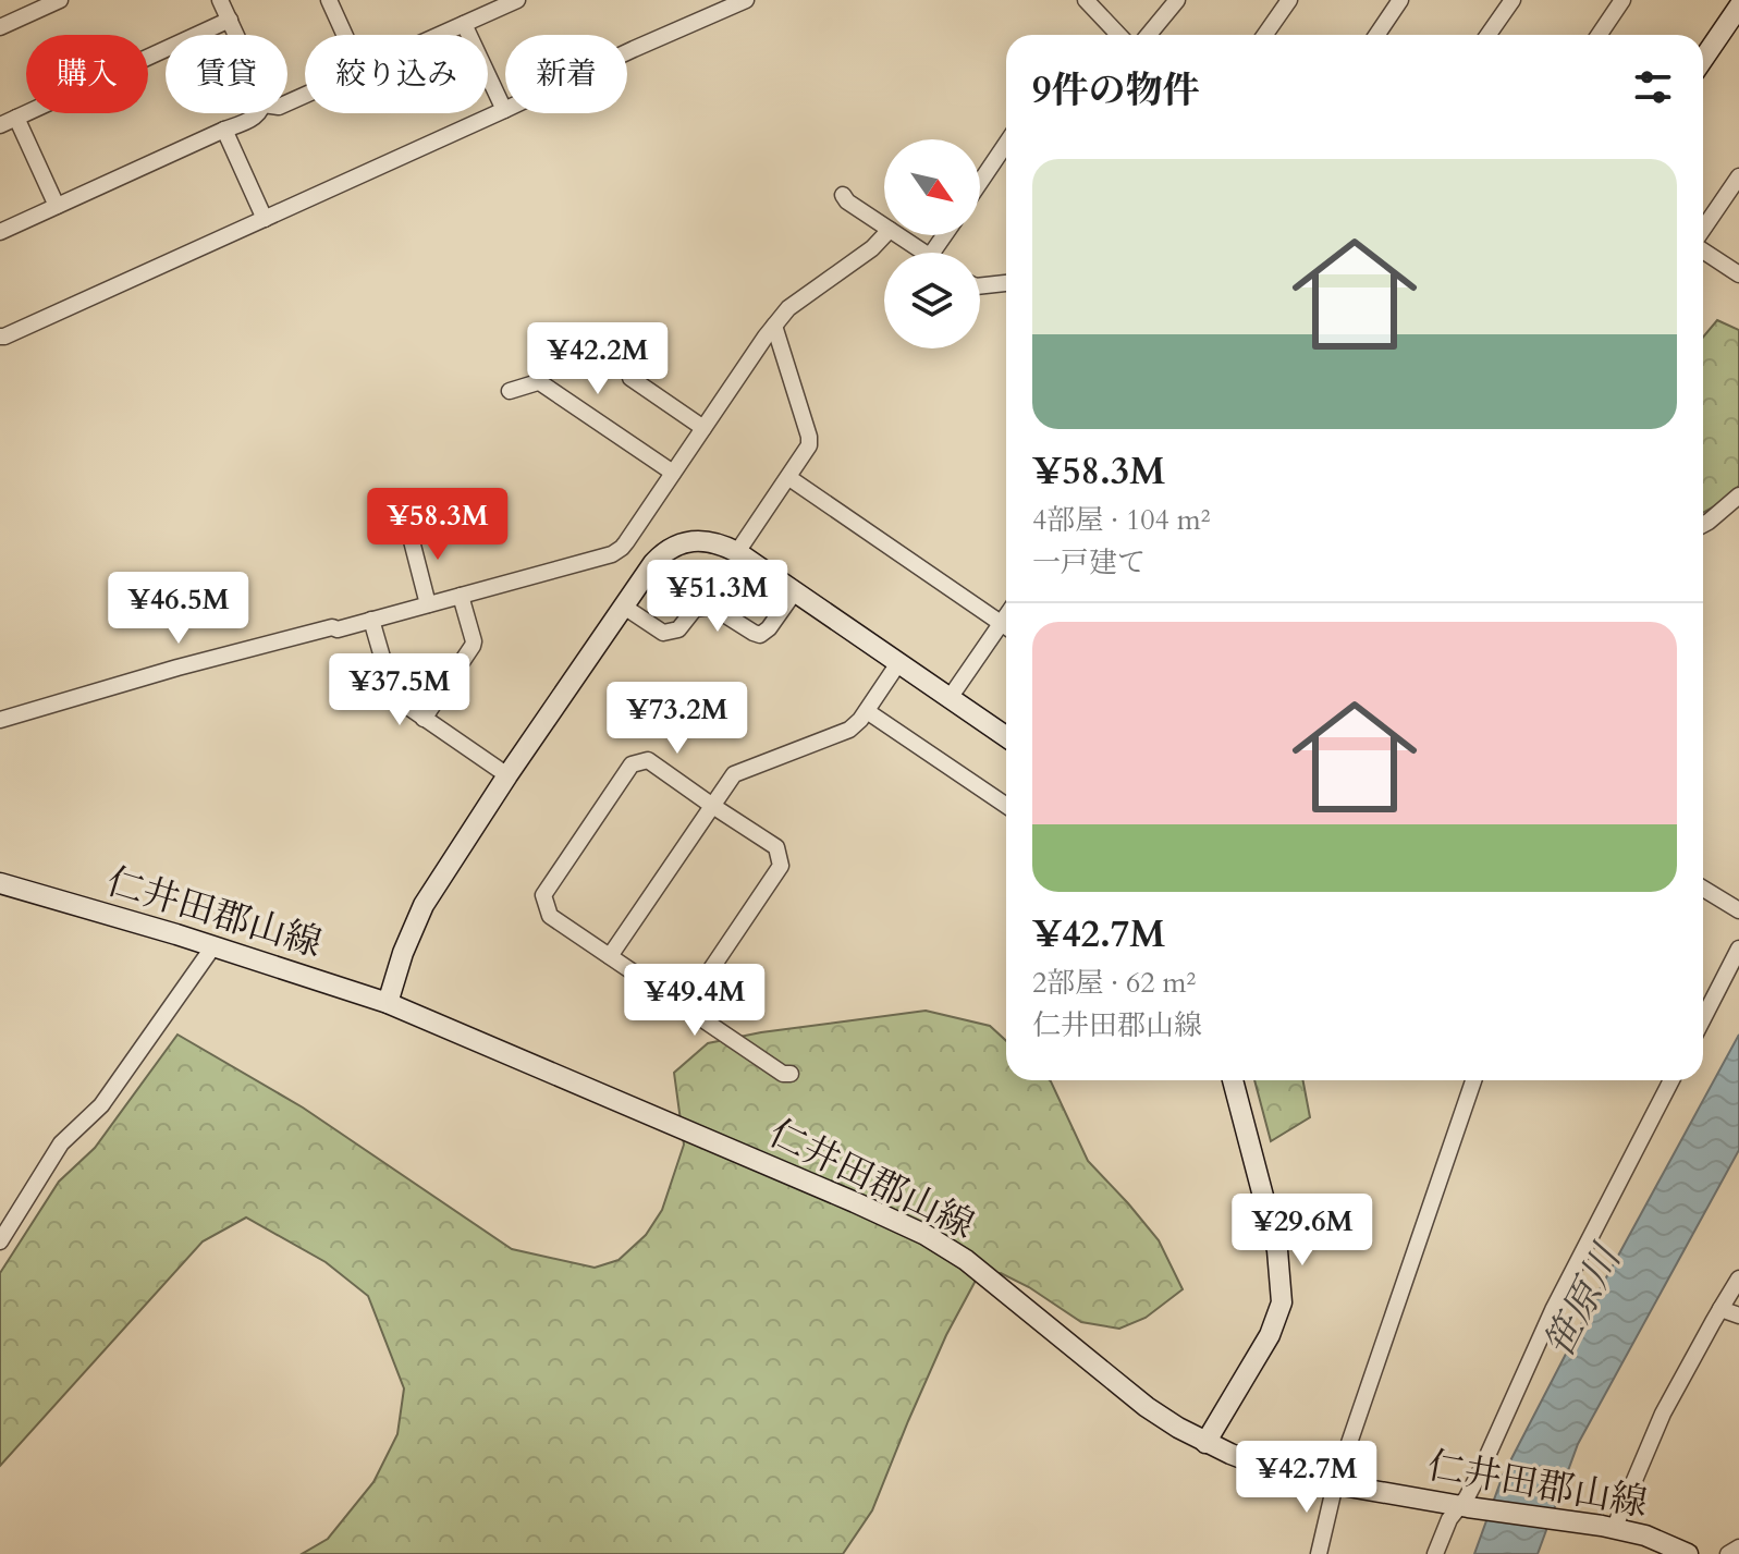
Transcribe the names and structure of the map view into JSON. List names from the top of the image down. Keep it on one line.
{"streets":{"main road":["仁井田郡山線"]},"water":["笹原川"],"north":"bottom right","page":{"chip":["購入","賃貸","絞り込み","新着"],"heading":"9件の物件","list":[{"name":"¥58.3M","note":"4部屋 · 104 m² · 一戸建て"},{"name":"¥42.7M","note":"2部屋 · 62 m² · 仁井田郡山線"}],"price":["¥42.2M","¥58.3M","¥51.3M","¥46.5M","¥37.5M","¥73.2M","¥49.4M","¥29.6M","¥42.7M"]}}
